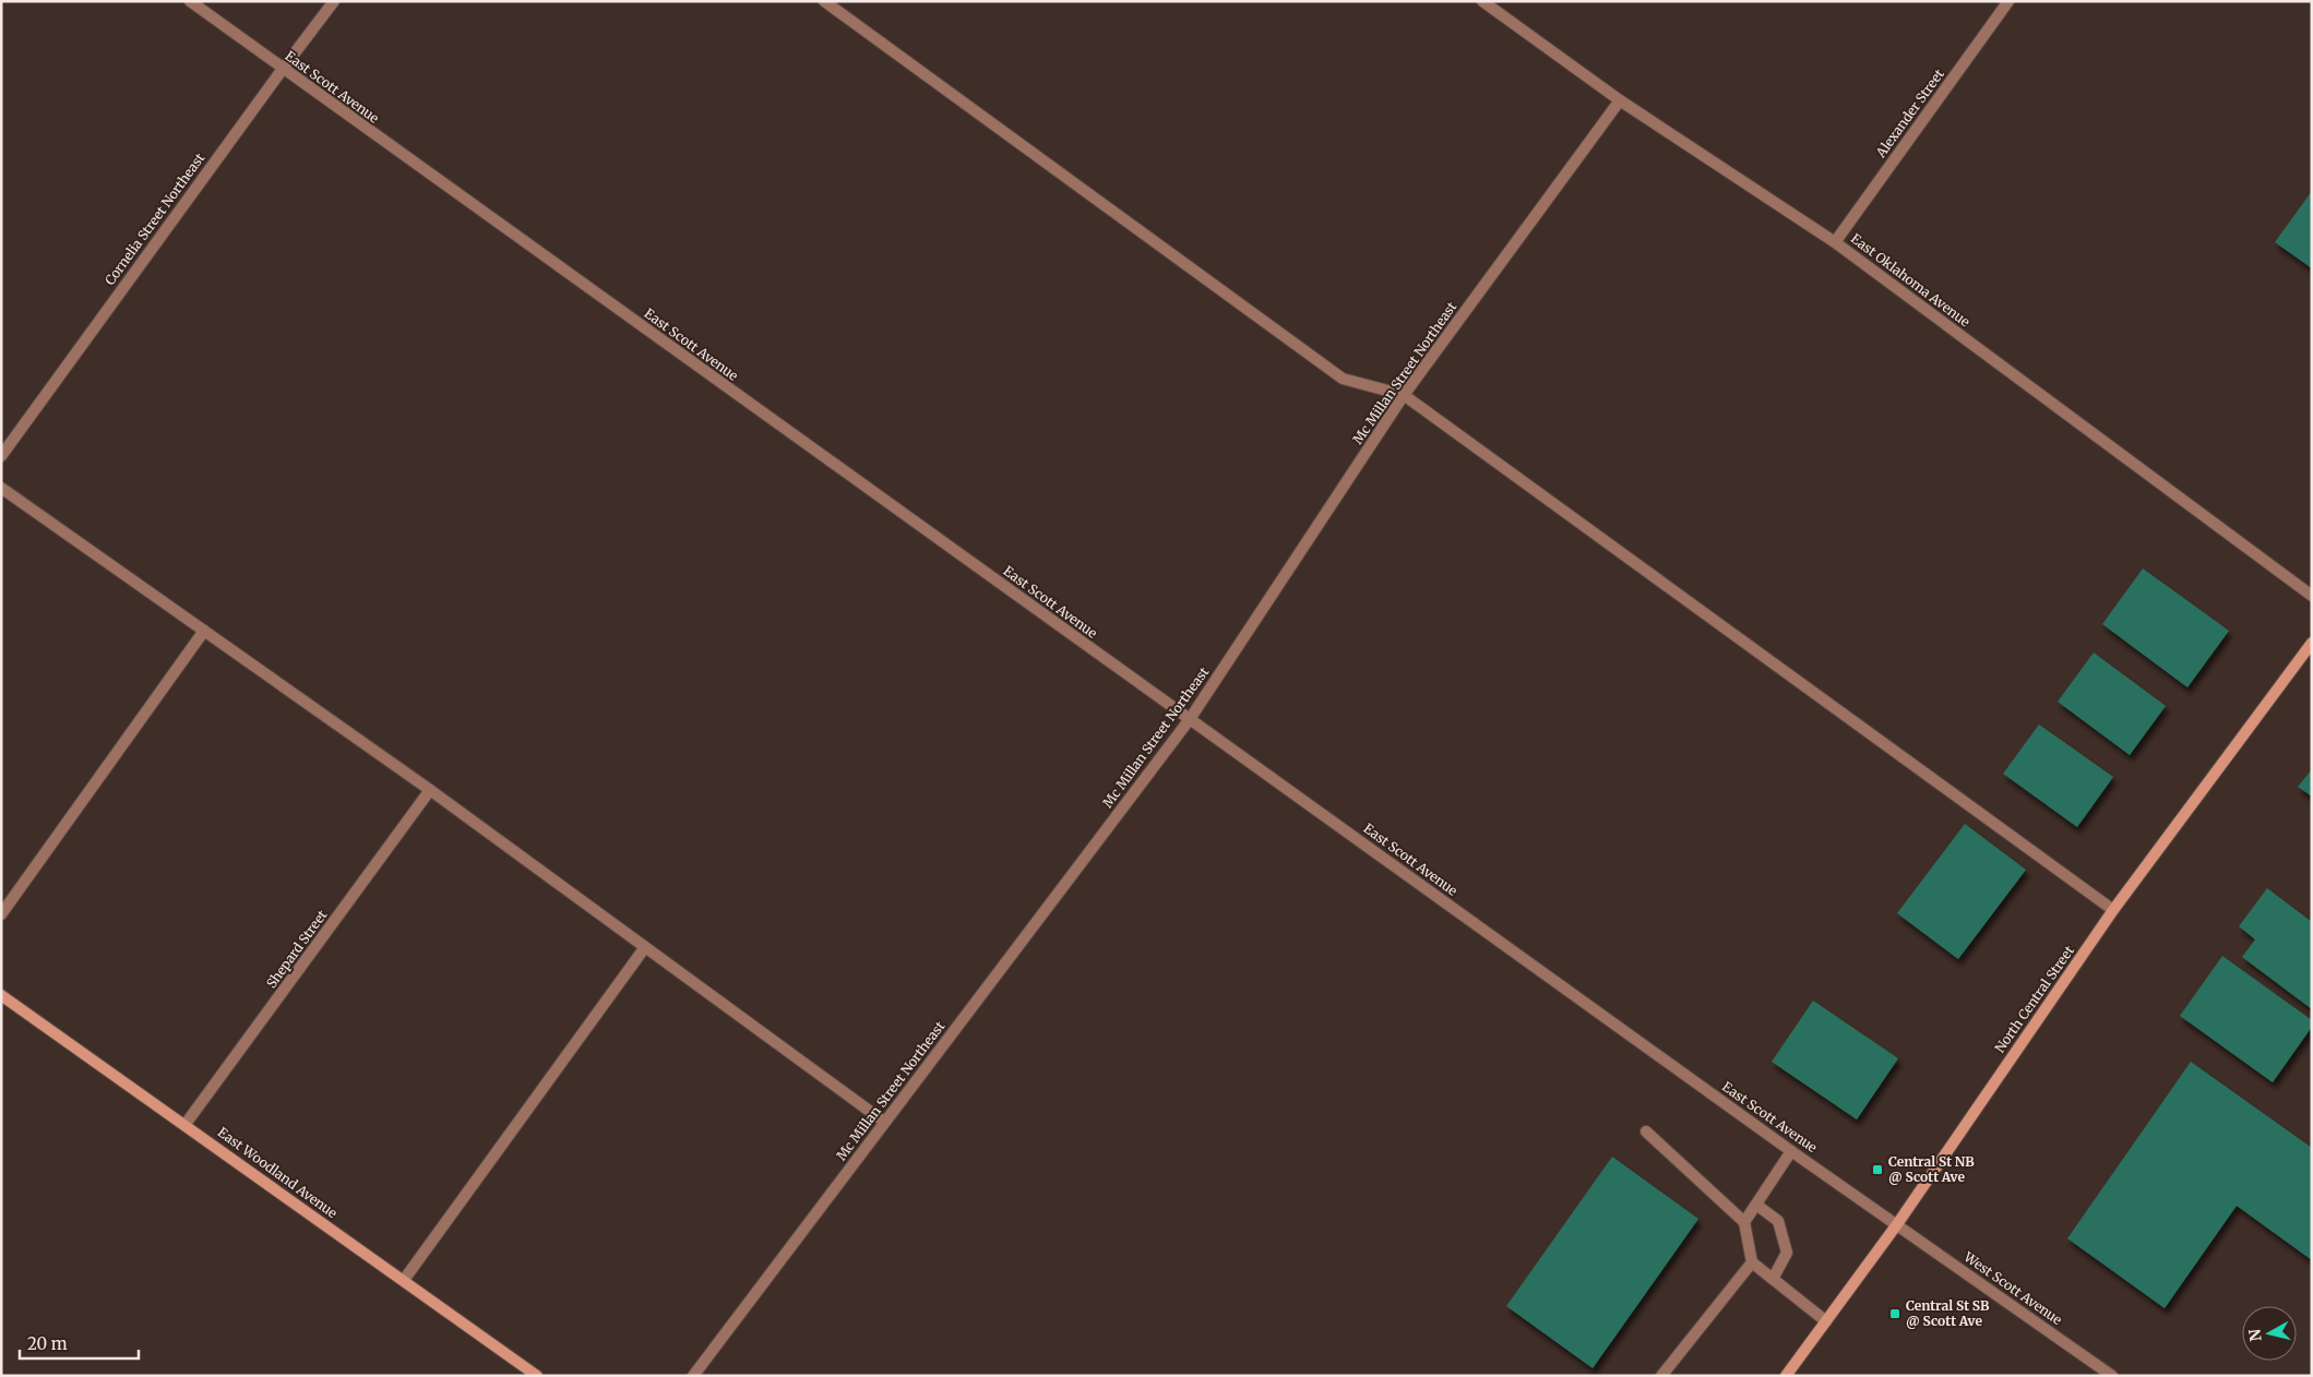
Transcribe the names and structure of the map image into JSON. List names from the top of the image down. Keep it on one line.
{"streets":{"main road":["North Central Street","East Woodland Avenue"],"street":["East Scott Avenue","Alexander Street","Cornelia Street Northeast","East Oklahoma Avenue","Mc Millan Street Northeast","Shepard Street","West Scott Avenue"]},"crossings":[["East Scott Avenue","Cornelia Street Northeast"],["East Scott Avenue","Mc Millan Street Northeast"],["East Scott Avenue","North Central Street"],["East Scott Avenue","West Scott Avenue"],["Alexander Street","East Oklahoma Avenue"],["East Oklahoma Avenue","Mc Millan Street Northeast"],["Shepard Street","East Woodland Avenue"],["North Central Street","West Scott Avenue"]],"places":{"transit":["Central St NB @ Scott Ave","Central St SB @ Scott Ave"]},"scale_bar":"20 m","north":"left"}
